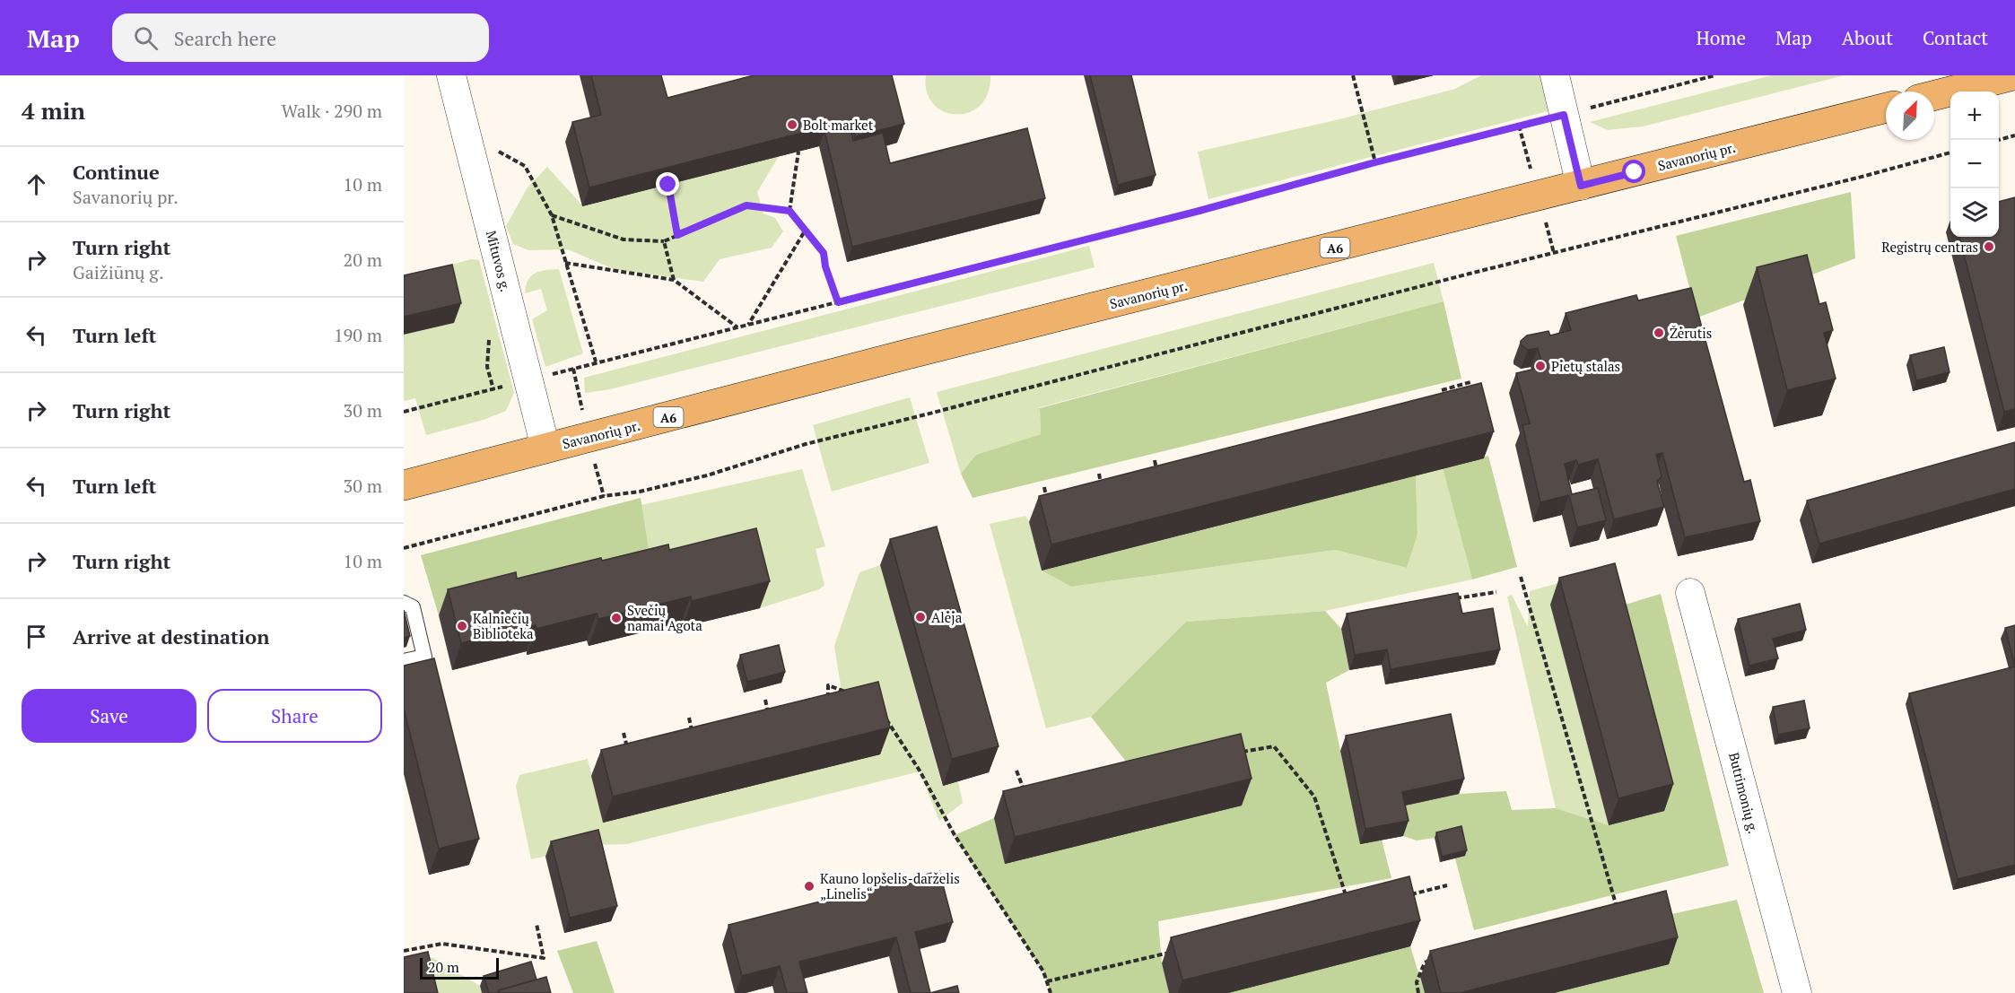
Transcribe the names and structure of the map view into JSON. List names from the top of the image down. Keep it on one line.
{"streets":{"main road":["Savanorių pr.","A6"],"street":["Mituvos g.","Butrimonių g."]},"crossings":[["Savanorių pr.","Mituvos g."]],"places":["Bolt market","Registrų centras","Žėrutis","Pietų stalas","Alėja","Svečių namai Agota","Kalniečių Biblioteka","Kauno lopšelis-darželis „Linelis“"],"scale_bar":"20 m","north":"top right","page":{"header":"Map","search":"Search here","nav":["Home","Map","About","Contact"],"heading":["4 min","Walk · 290 m"],"map_buttons":["+","−"],"list":[["Continue","Savanorių pr.","10 m"],["Turn right","Gaižiūnų g.","20 m"],["Turn left","190 m"],["Turn right","30 m"],["Turn left","30 m"],["Turn right","10 m"],"Arrive at destination"],"buttons":["Save","Share"],"scale":"20 m"}}
